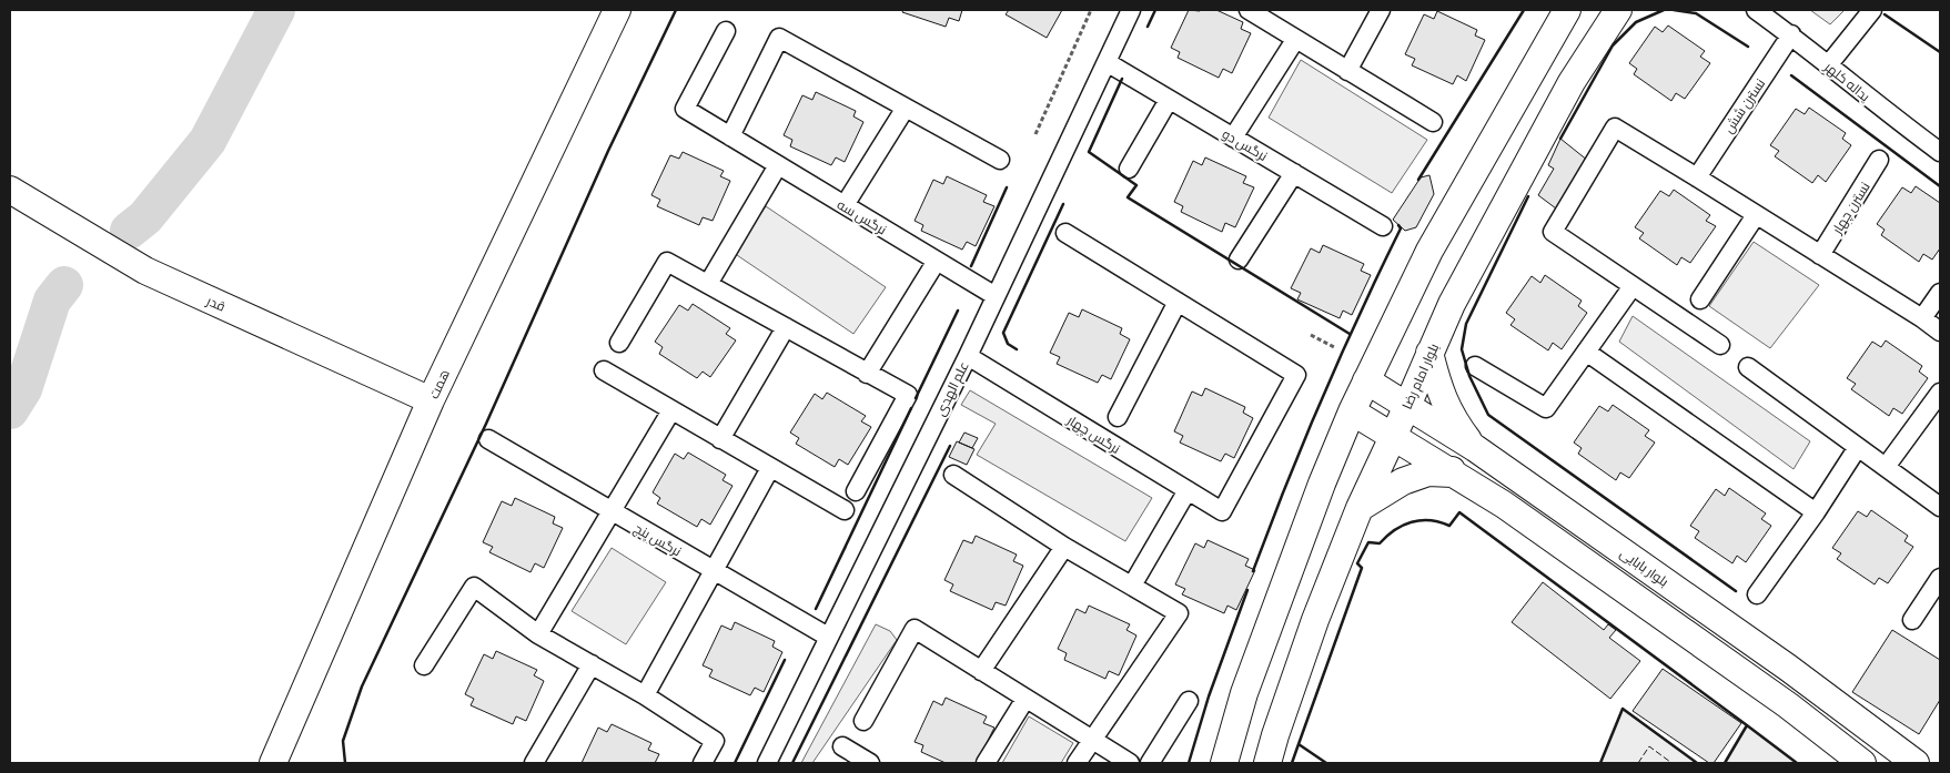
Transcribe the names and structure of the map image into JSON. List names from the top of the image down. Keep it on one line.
{"streets":{"street":["یداله کلهر","نسترن شش","نرگس دو","نسترن چهار","نرگس سه","قدر","بلوار امام رضا","همت","علم الهدی","نرگس چهار","نرگس پنج","بلوار بابایی"]},"crossings":[["یداله کلهر","نسترن شش"],["نرگس دو","علم الهدی"],["نرگس سه","علم الهدی"],["قدر","همت"],["بلوار امام رضا","بلوار بابایی"],["علم الهدی","نرگس چهار"],["علم الهدی","نرگس پنج"]]}
